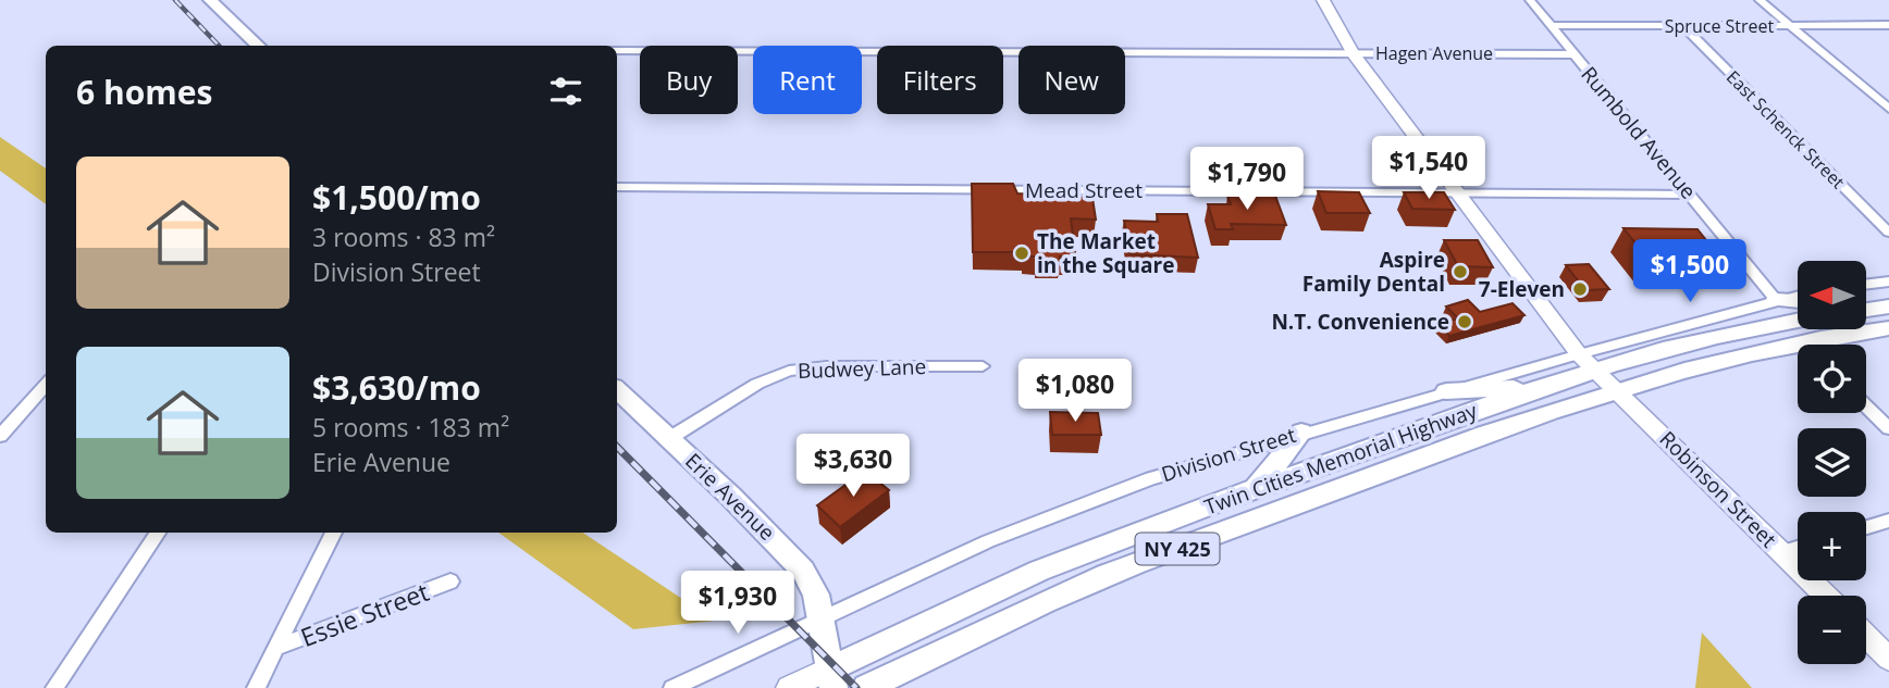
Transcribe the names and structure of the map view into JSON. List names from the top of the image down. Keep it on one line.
{"streets":{"main road":["Twin Cities Memorial Highway","Erie Avenue","NY 425"],"street":["Spruce Street","Hagen Avenue","East Schenck Street","Rumbold Avenue","Mead Street","Budwey Lane","Division Street","Robinson Street","Essie Street"]},"crossings":[["Spruce Street","East Schenck Street"],["Spruce Street","Rumbold Avenue"],["Hagen Avenue","Rumbold Avenue"],["Hagen Avenue","Robinson Street"],["Rumbold Avenue","Mead Street"],["Rumbold Avenue","Division Street"],["Mead Street","Robinson Street"],["Budwey Lane","Erie Avenue"],["Division Street","Robinson Street"],["Division Street","Erie Avenue"],["Twin Cities Memorial Highway","Robinson Street"],["Twin Cities Memorial Highway","Erie Avenue"]],"places":["The Market in the Square","Aspire Family Dental","7-Eleven","N.T. Convenience"],"north":"left","page":{"chip":["Buy","Rent","Filters","New"],"heading":"6 homes","price":["$1,540","$1,790","$1,500","$1,080","$3,630","$1,930"],"list":[{"name":"$1,500/mo","note":"3 rooms · 83 m² · Division Street"},{"name":"$3,630/mo","note":"5 rooms · 183 m² · Erie Avenue"}],"map_buttons":["+","−"]}}
